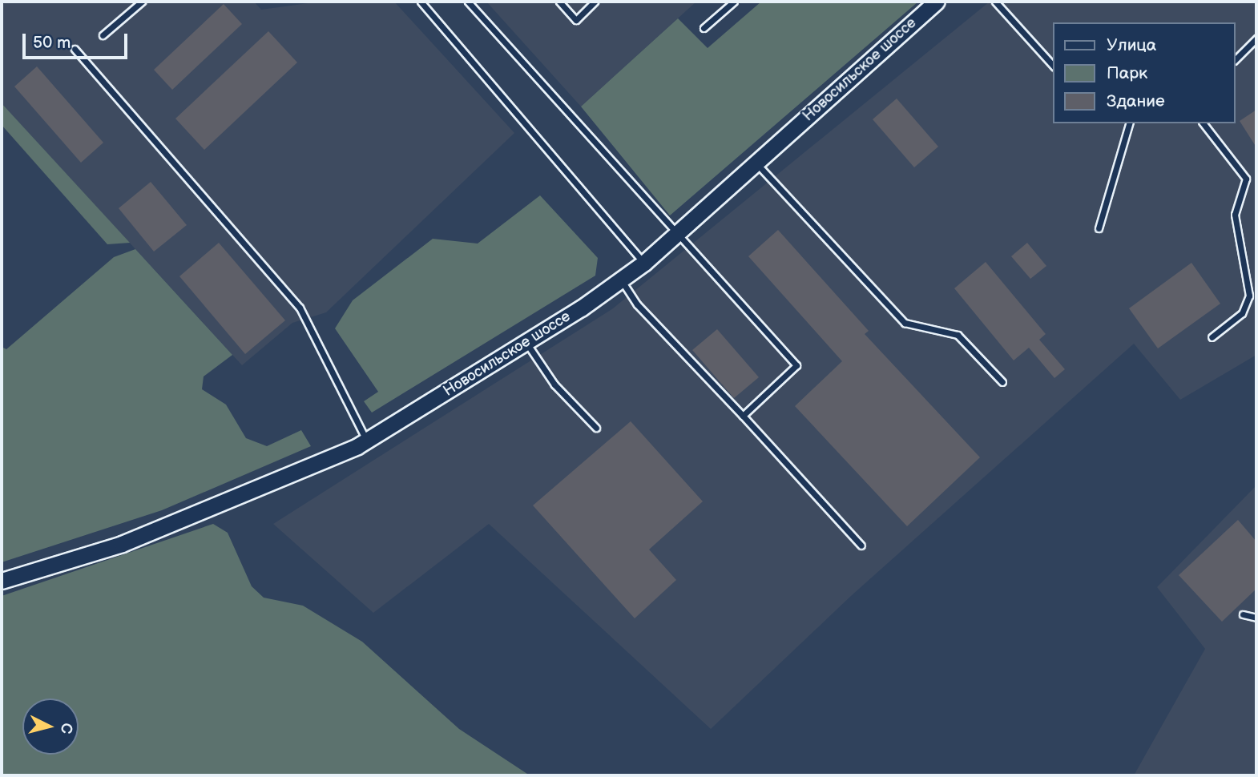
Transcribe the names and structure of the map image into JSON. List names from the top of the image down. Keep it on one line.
{"streets":{"street":["Новосильское шоссе"]},"legend":["Улица","Парк","Здание"],"scale_bar":"50 m","north":"right"}
